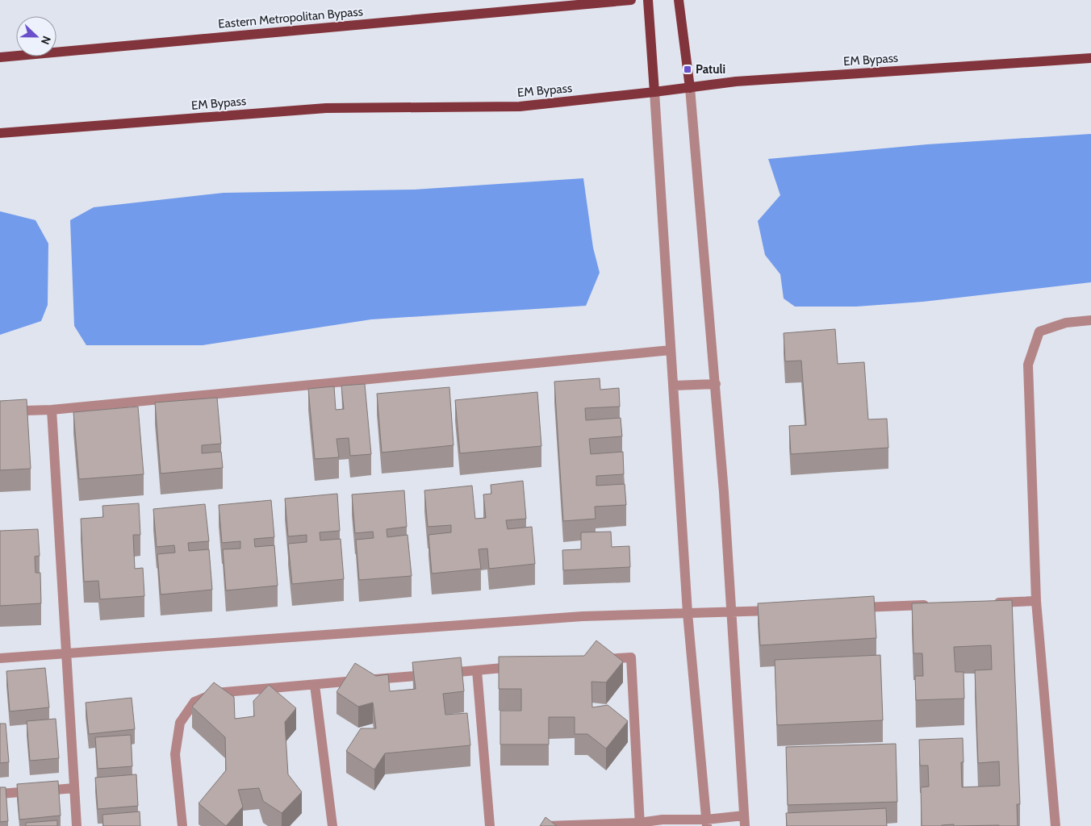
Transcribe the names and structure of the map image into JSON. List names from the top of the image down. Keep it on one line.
{"streets":{"main road":["Eastern Metropolitan Bypass","EM Bypass"]},"places":{"transit":["Patuli"]},"north":"right"}
